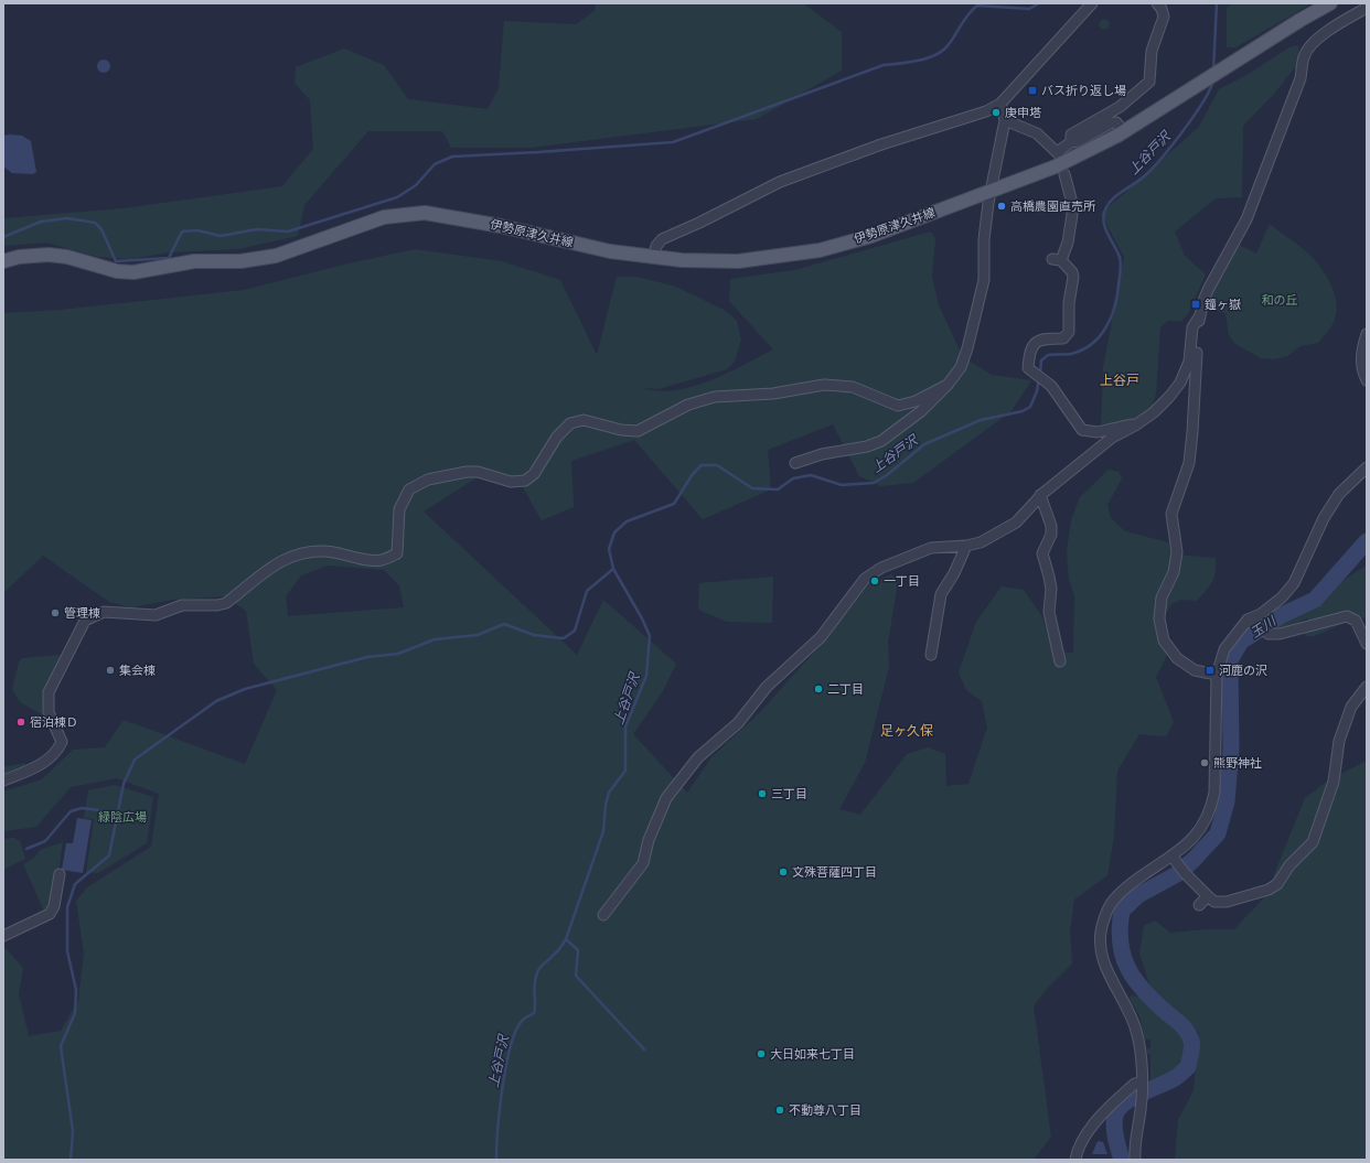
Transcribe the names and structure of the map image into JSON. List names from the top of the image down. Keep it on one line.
{"streets":{"main road":["伊勢原津久井線"]},"districts":["上谷戸","足ヶ久保"],"water":["上谷戸沢","玉川"],"parks":["和の丘","緑陰広場"],"places":{"transit":["バス折り返し場","鐘ヶ嶽","河鹿の沢"],"other":["庚申塔","高橋農園直売所","一丁目","管理棟","集会棟","二丁目","宿泊棟Ｄ","熊野神社","三丁目","文殊菩薩四丁目","大日如来七丁目","不動尊八丁目"]}}
